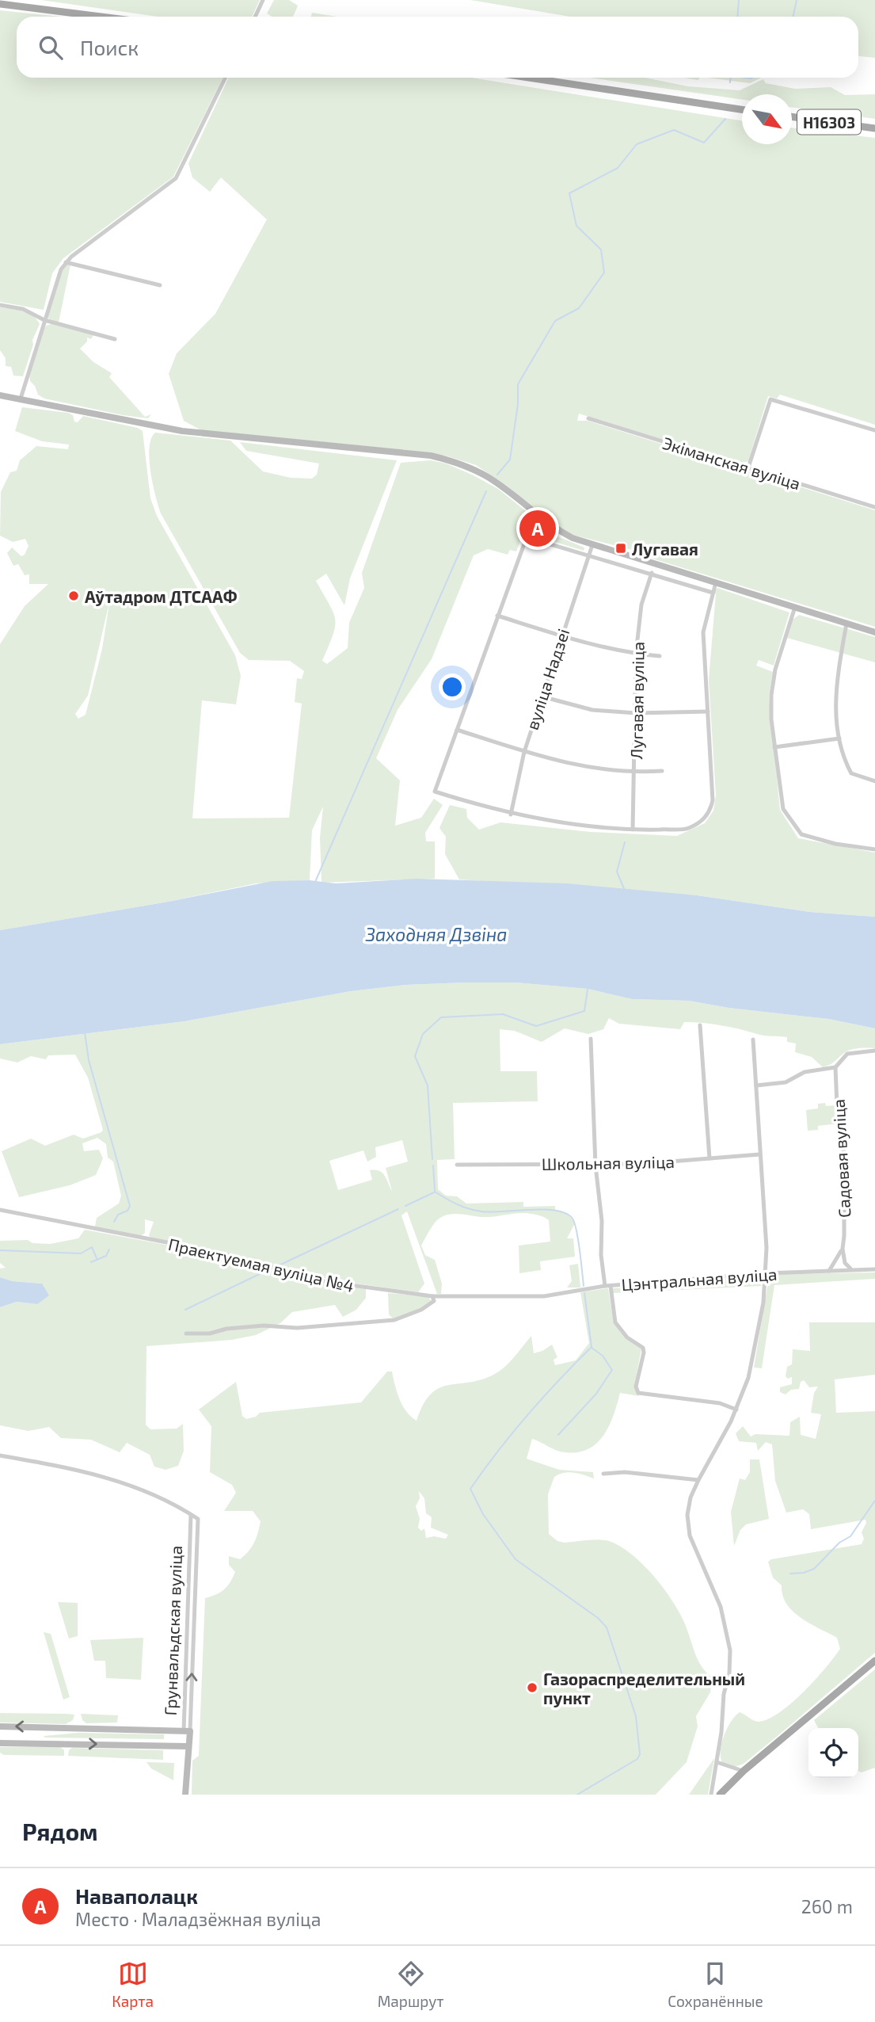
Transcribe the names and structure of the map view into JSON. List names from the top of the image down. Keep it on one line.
{"streets":{"main road":["Н16303","Грунвальдская вуліца"],"street":["Экіманская вуліца","вуліца Надзеі","Лугавая вуліца","Садовая вуліца","Школьная вуліца","Праектуемая вуліца №4","Цэнтральная вуліца"]},"crossings":[["Садовая вуліца","Цэнтральная вуліца"],["Праектуемая вуліца №4","Цэнтральная вуліца"]],"water":["Заходняя Дзвіна"],"places":{"transit":["Лугавая"],"other":["Аўтадром ДТСААФ","Газораспределительный пункт"]},"north":"bottom right","page":{"search":"Поиск","pins":"A","heading":"Рядом","list":[{"mark":"A","name":"Наваполацк","note":"Место · Маладзёжная вуліца","value":"260 m"}],"nav":["Карта","Маршрут","Сохранённые"]}}
